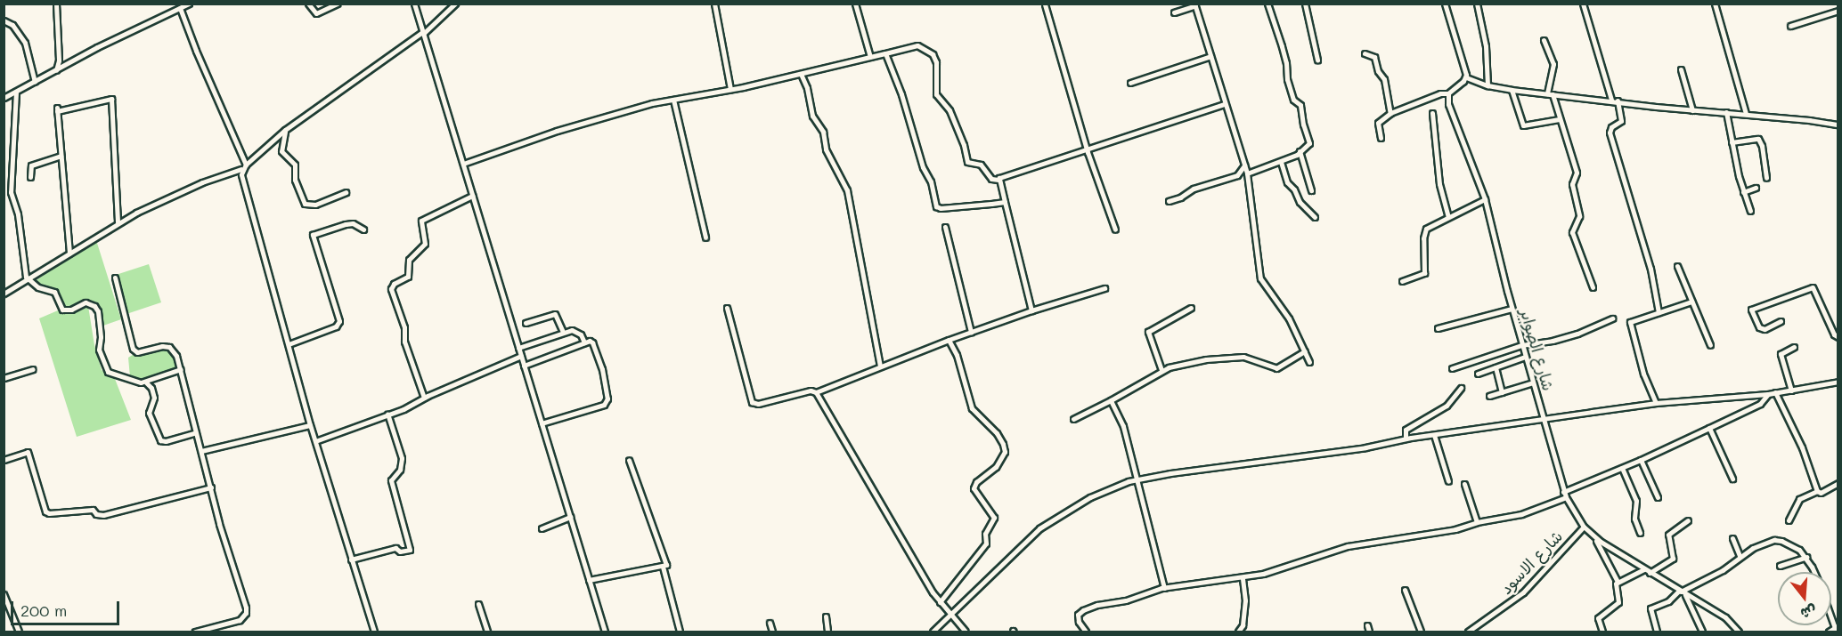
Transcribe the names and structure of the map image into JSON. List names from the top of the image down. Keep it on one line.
{"streets":{"street":["شارع الصوابر","شارع الاسود"]},"crossings":[["شارع الصوابر","شارع الاسود"]],"scale_bar":"200 m","north":"bottom"}
